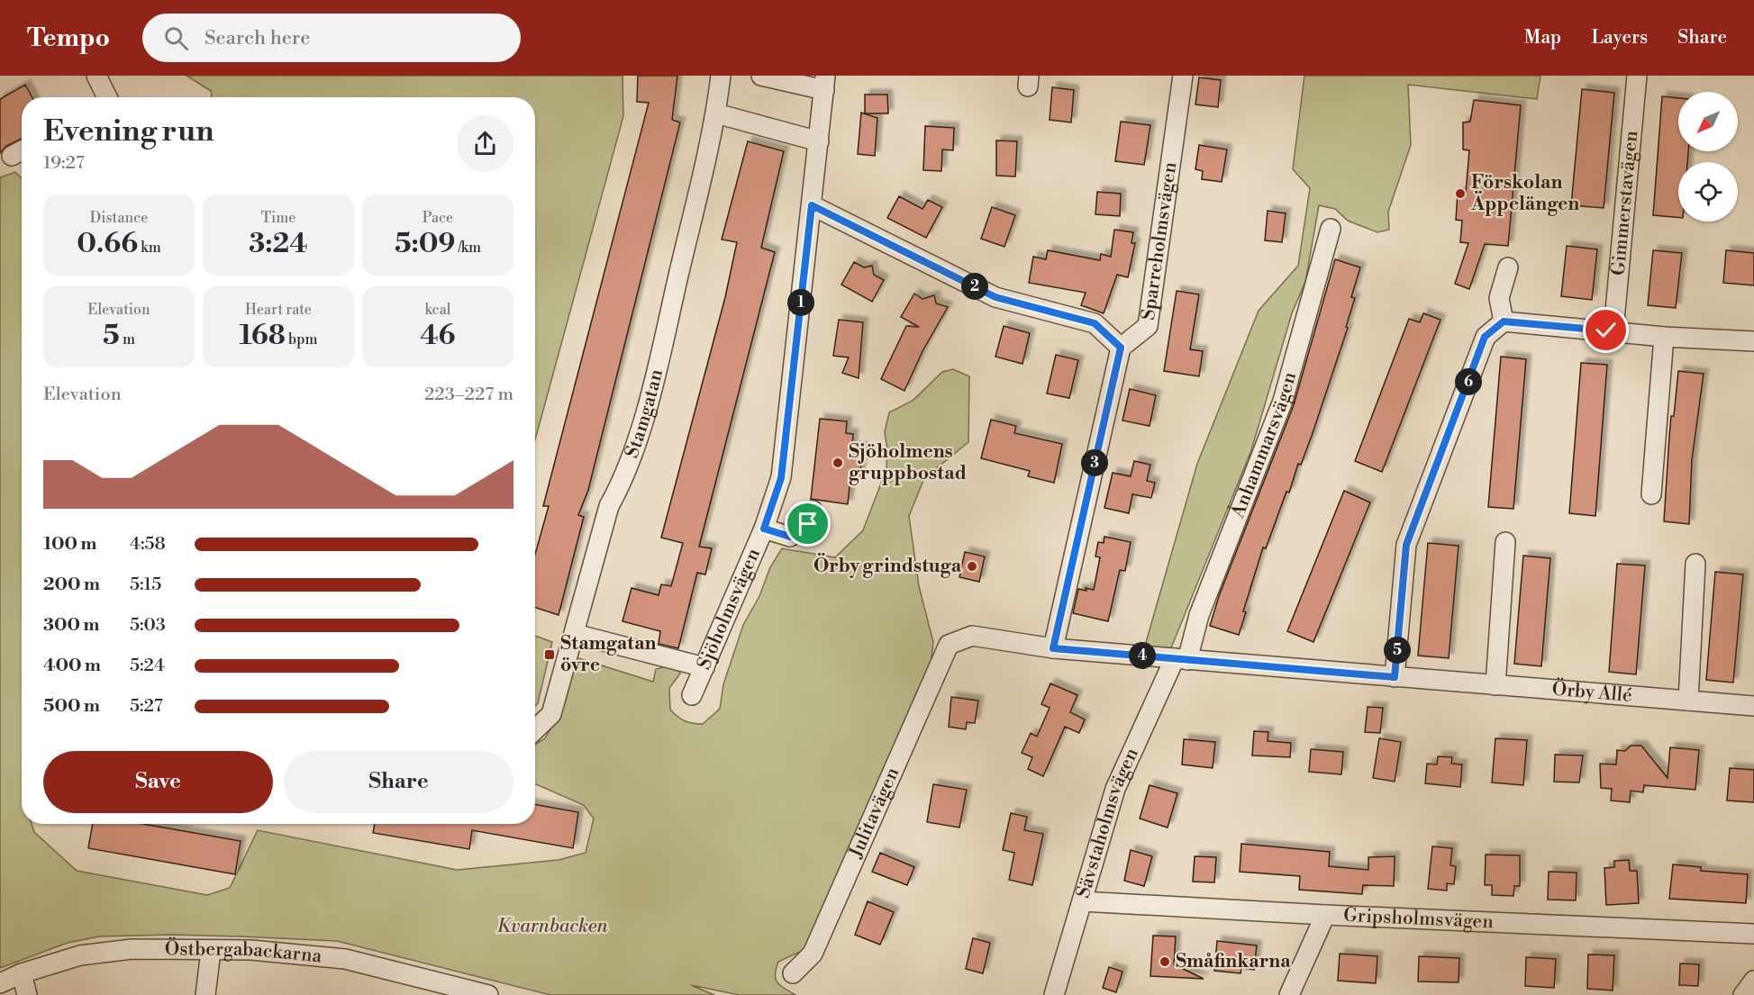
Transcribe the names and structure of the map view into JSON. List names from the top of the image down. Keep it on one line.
{"streets":{"street":["Gimmerstavägen","Sparreholmsvägen","Stamgatan","Ånhammarsvägen","Sjöholmsvägen","Örby Allé","Julitavägen","Sävstaholmsvägen","Gripsholmsvägen","Östbergabackarna"]},"crossings":[["Ånhammarsvägen","Örby Allé"],["Ånhammarsvägen","Sävstaholmsvägen"],["Örby Allé","Julitavägen"],["Örby Allé","Sävstaholmsvägen"],["Sävstaholmsvägen","Gripsholmsvägen"]],"parks":["Kvarnbacken"],"places":{"other":["Förskolan Äppelängen","Sjöholmens gruppbostad","Örby grindstuga","Småfinkarna"],"transit":["Stamgatan övre"]},"north":"bottom left","page":{"header":"Tempo","search":"Search here","nav":["Map","Layers","Share"],"heading":["Evening run","19:27"],"stats":[["Distance","0.66 km"],["Time","3:24"],["Pace","5:09 /km"],["Elevation","5 m"],["Heart rate","168 bpm"],["kcal","46"]],"pins":["2","1","6","3","5","4"],"chart":["Elevation","223–227 m"],"list":[{"name":"100 m","note":"4:58"},{"name":"200 m","note":"5:15"},{"name":"300 m","note":"5:03"},{"name":"400 m","note":"5:24"},{"name":"500 m","note":"5:27"}],"buttons":["Save","Share"]}}
